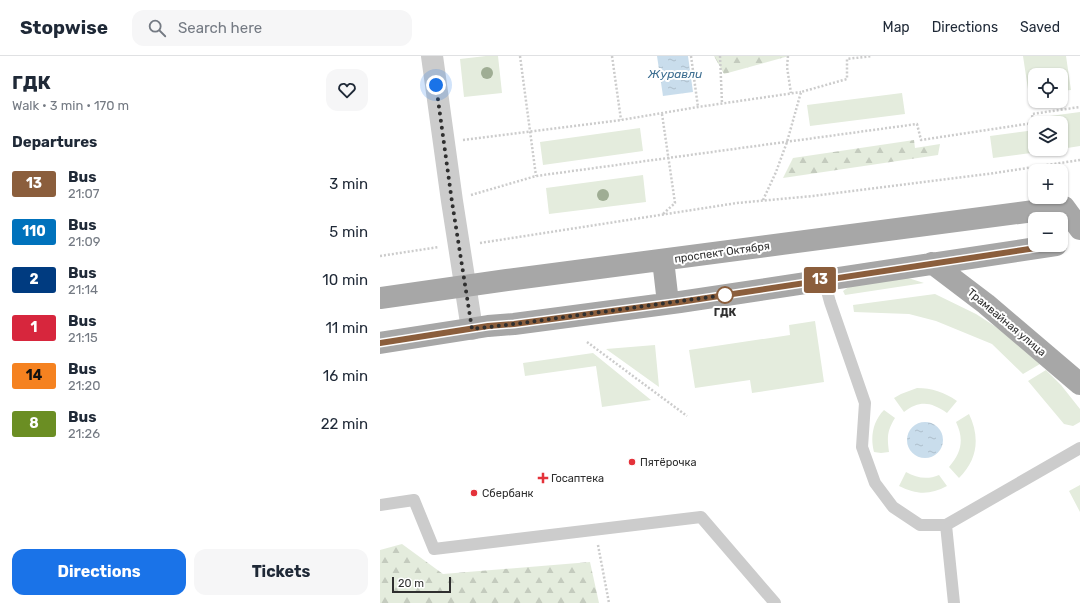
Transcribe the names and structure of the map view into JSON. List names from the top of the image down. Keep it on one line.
{"streets":{"main road":["проспект Октября","Трамвайная улица"]},"water":["Журавли"],"places":{"other":["ГДК","Пятёрочка","Сбербанк"],"health":["Госаптека"]},"lines":["bus line 13"],"scale_bar":"20 m","page":{"header":"Stopwise","search":"Search here","nav":["Map","Directions","Saved"],"heading":[["ГДК","Walk · 3 min · 170 m"],"Departures"],"on_map":"13","map_buttons":["+","−"],"list":[{"mark":"13","name":"Bus","note":"21:07","value":"3 min"},{"mark":"110","name":"Bus","note":"21:09","value":"5 min"},{"mark":"2","name":"Bus","note":"21:14","value":"10 min"},{"mark":"1","name":"Bus","note":"21:15","value":"11 min"},{"mark":"14","name":"Bus","note":"21:20","value":"16 min"},{"mark":"8","name":"Bus","note":"21:26","value":"22 min"}],"buttons":["Directions","Tickets"],"scale":"20 m"}}
